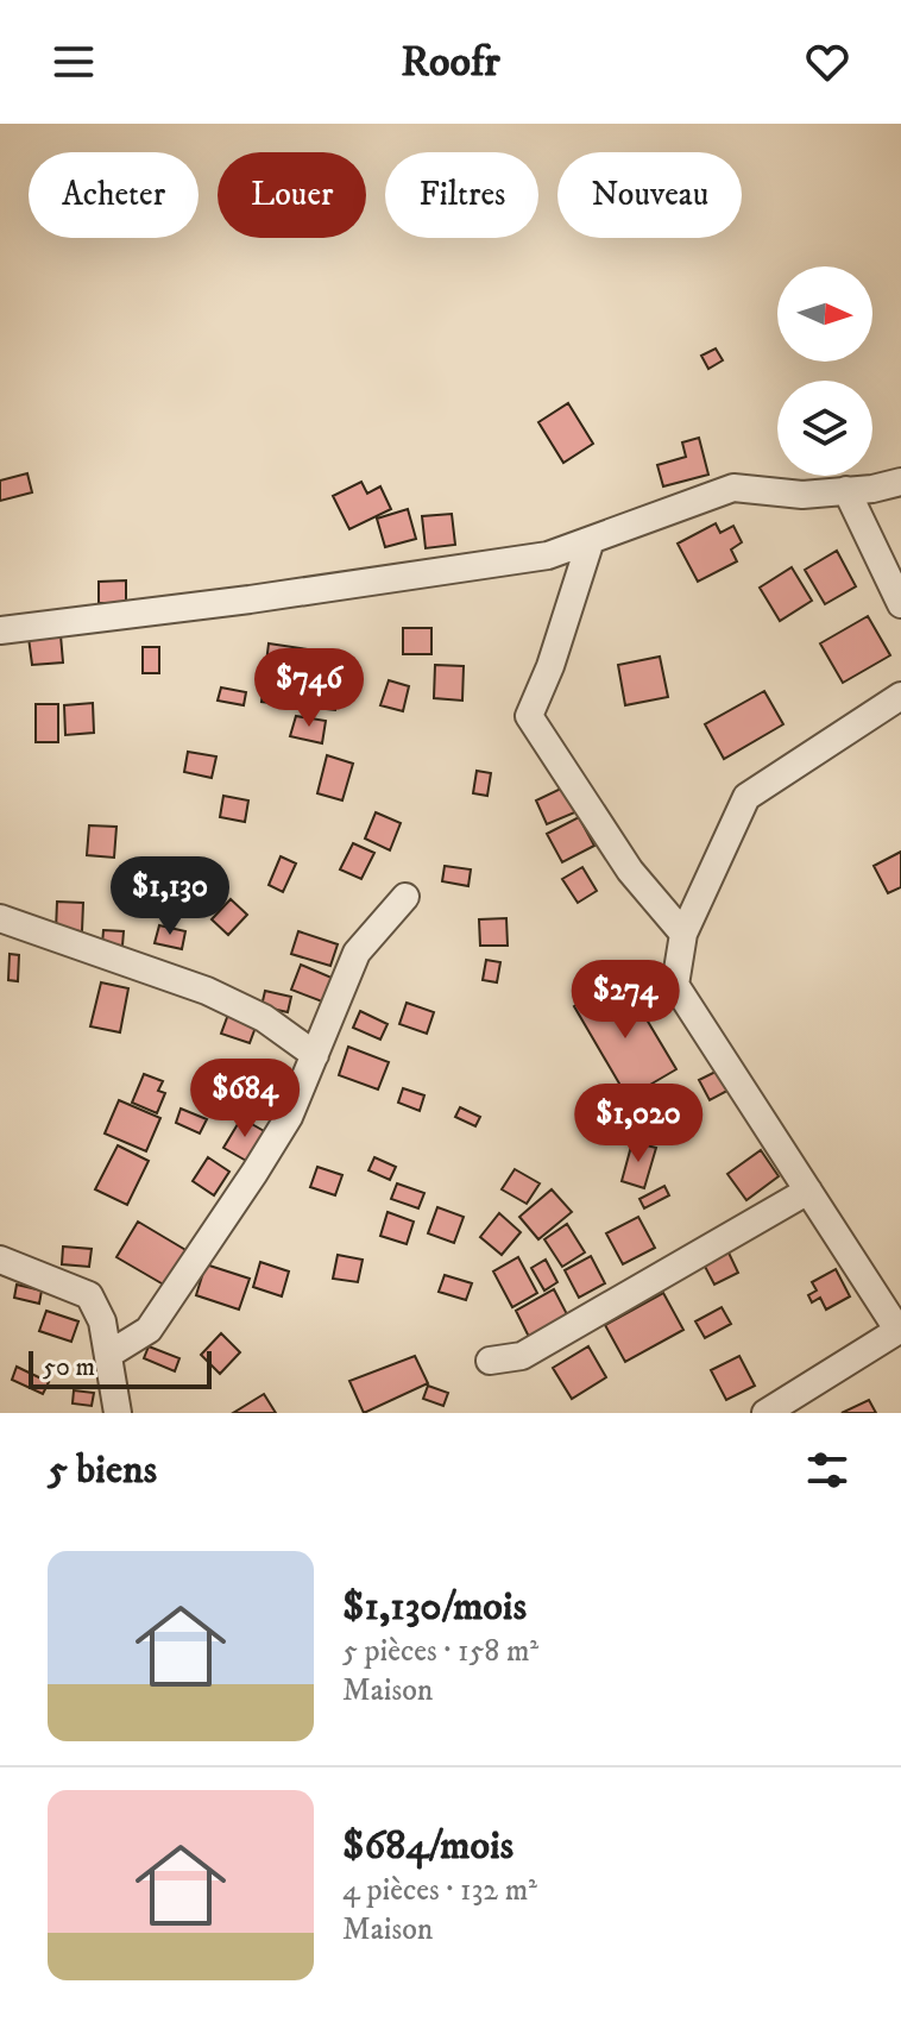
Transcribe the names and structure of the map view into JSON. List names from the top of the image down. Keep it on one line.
{"scale_bar":"50 m","north":"right","page":{"header":"Roofr","chip":["Acheter","Louer","Filtres","Nouveau"],"price":["$746","$1,130","$274","$684","$1,020"],"scale":"50 m","heading":"5 biens","list":[{"name":"$1,130/mois","note":"5 pièces · 158 m² · Maison"},{"name":"$684/mois","note":"4 pièces · 132 m² · Maison"}]}}
